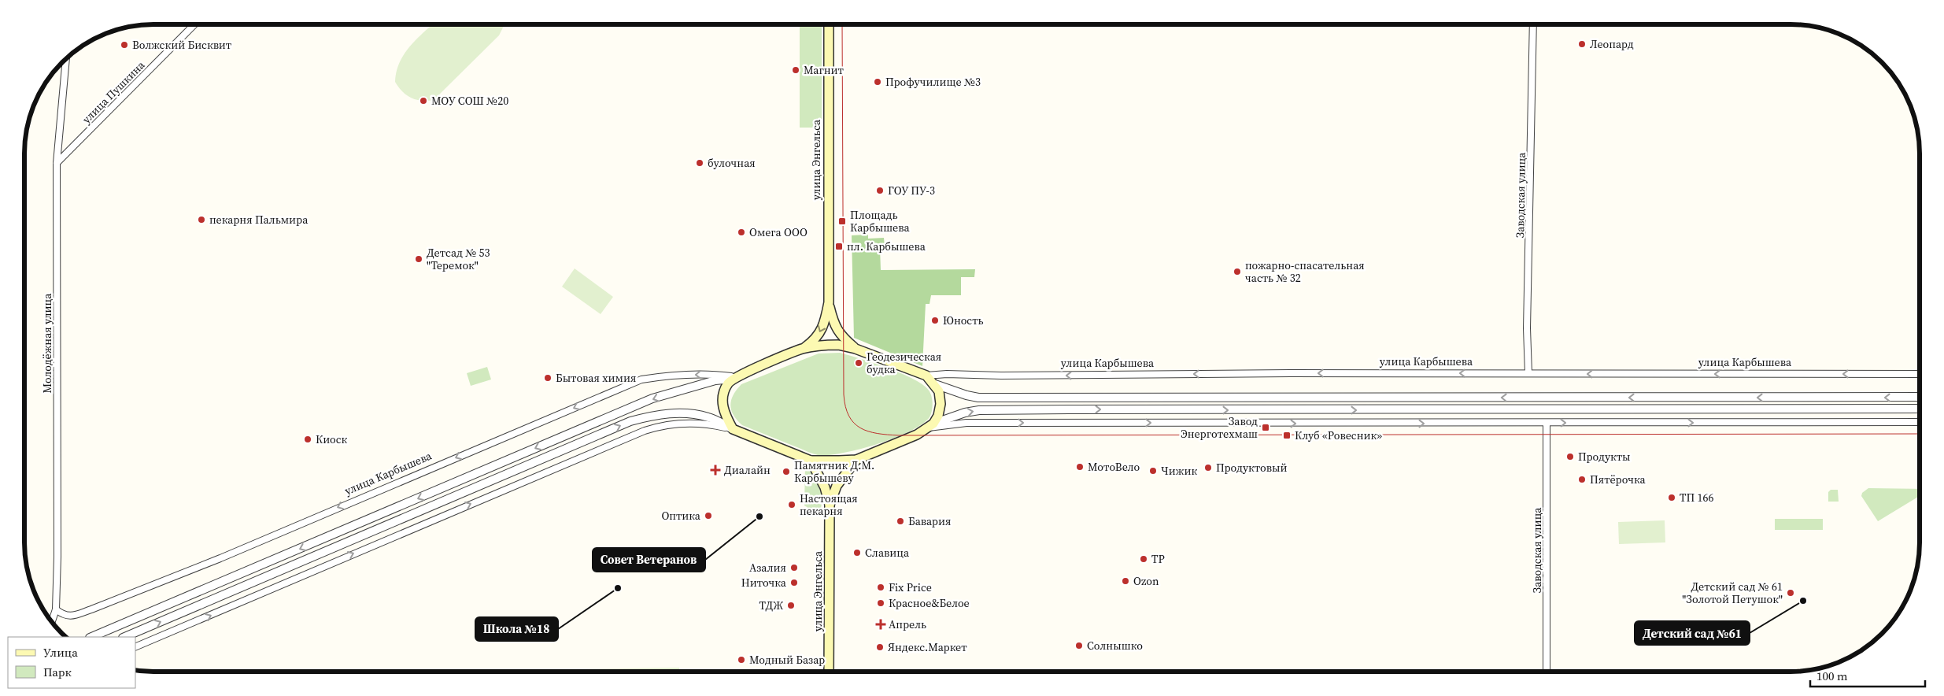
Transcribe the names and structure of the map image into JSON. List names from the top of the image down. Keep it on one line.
{"streets":{"main road":["улица Энгельса","улица Карбышева"],"street":["улица Пушкина","Заводская улица","Молодёжная улица"]},"crossings":[["улица Пушкина","Молодёжная улица"],["улица Энгельса","улица Карбышева"],["Заводская улица","улица Карбышева"],["Молодёжная улица","улица Карбышева"]],"places":{"other":["Леопард","Волжский Бисквит","Магнит","Профучилище №3","МОУ СОШ №20","булочная","ГОУ ПУ-3","пекарня Пальмира","Омега ООО","Детсад № 53 \"Теремок\"","пожарно-спасательная часть № 32","Юность","Геодезическая будка","Бытовая химия","Киоск","Продукты","МотоВело","Продуктовый","Чижик","Памятник Д.М. Карбышеву","Пятёрочка","ТП 166","Настоящая пекарня","Оптика","Совет Ветеранов","Бавария","Славица","ТР","Азалия","Ozon","Ниточка","Fix Price","Школа №18","Детский сад № 61 \"Золотой Петушок\"","Детский сад №61","Красное&Белое","ТДЖ","Солнышко","Яндекс.Маркет","Модный Базар"],"transit":["Площадь Карбышева","пл. Карбышева","Завод Энерготехмаш","Клуб «Ровесник»"],"health":["Диалайн","Апрель"]},"legend":["Улица","Парк"],"scale_bar":"100 m"}
